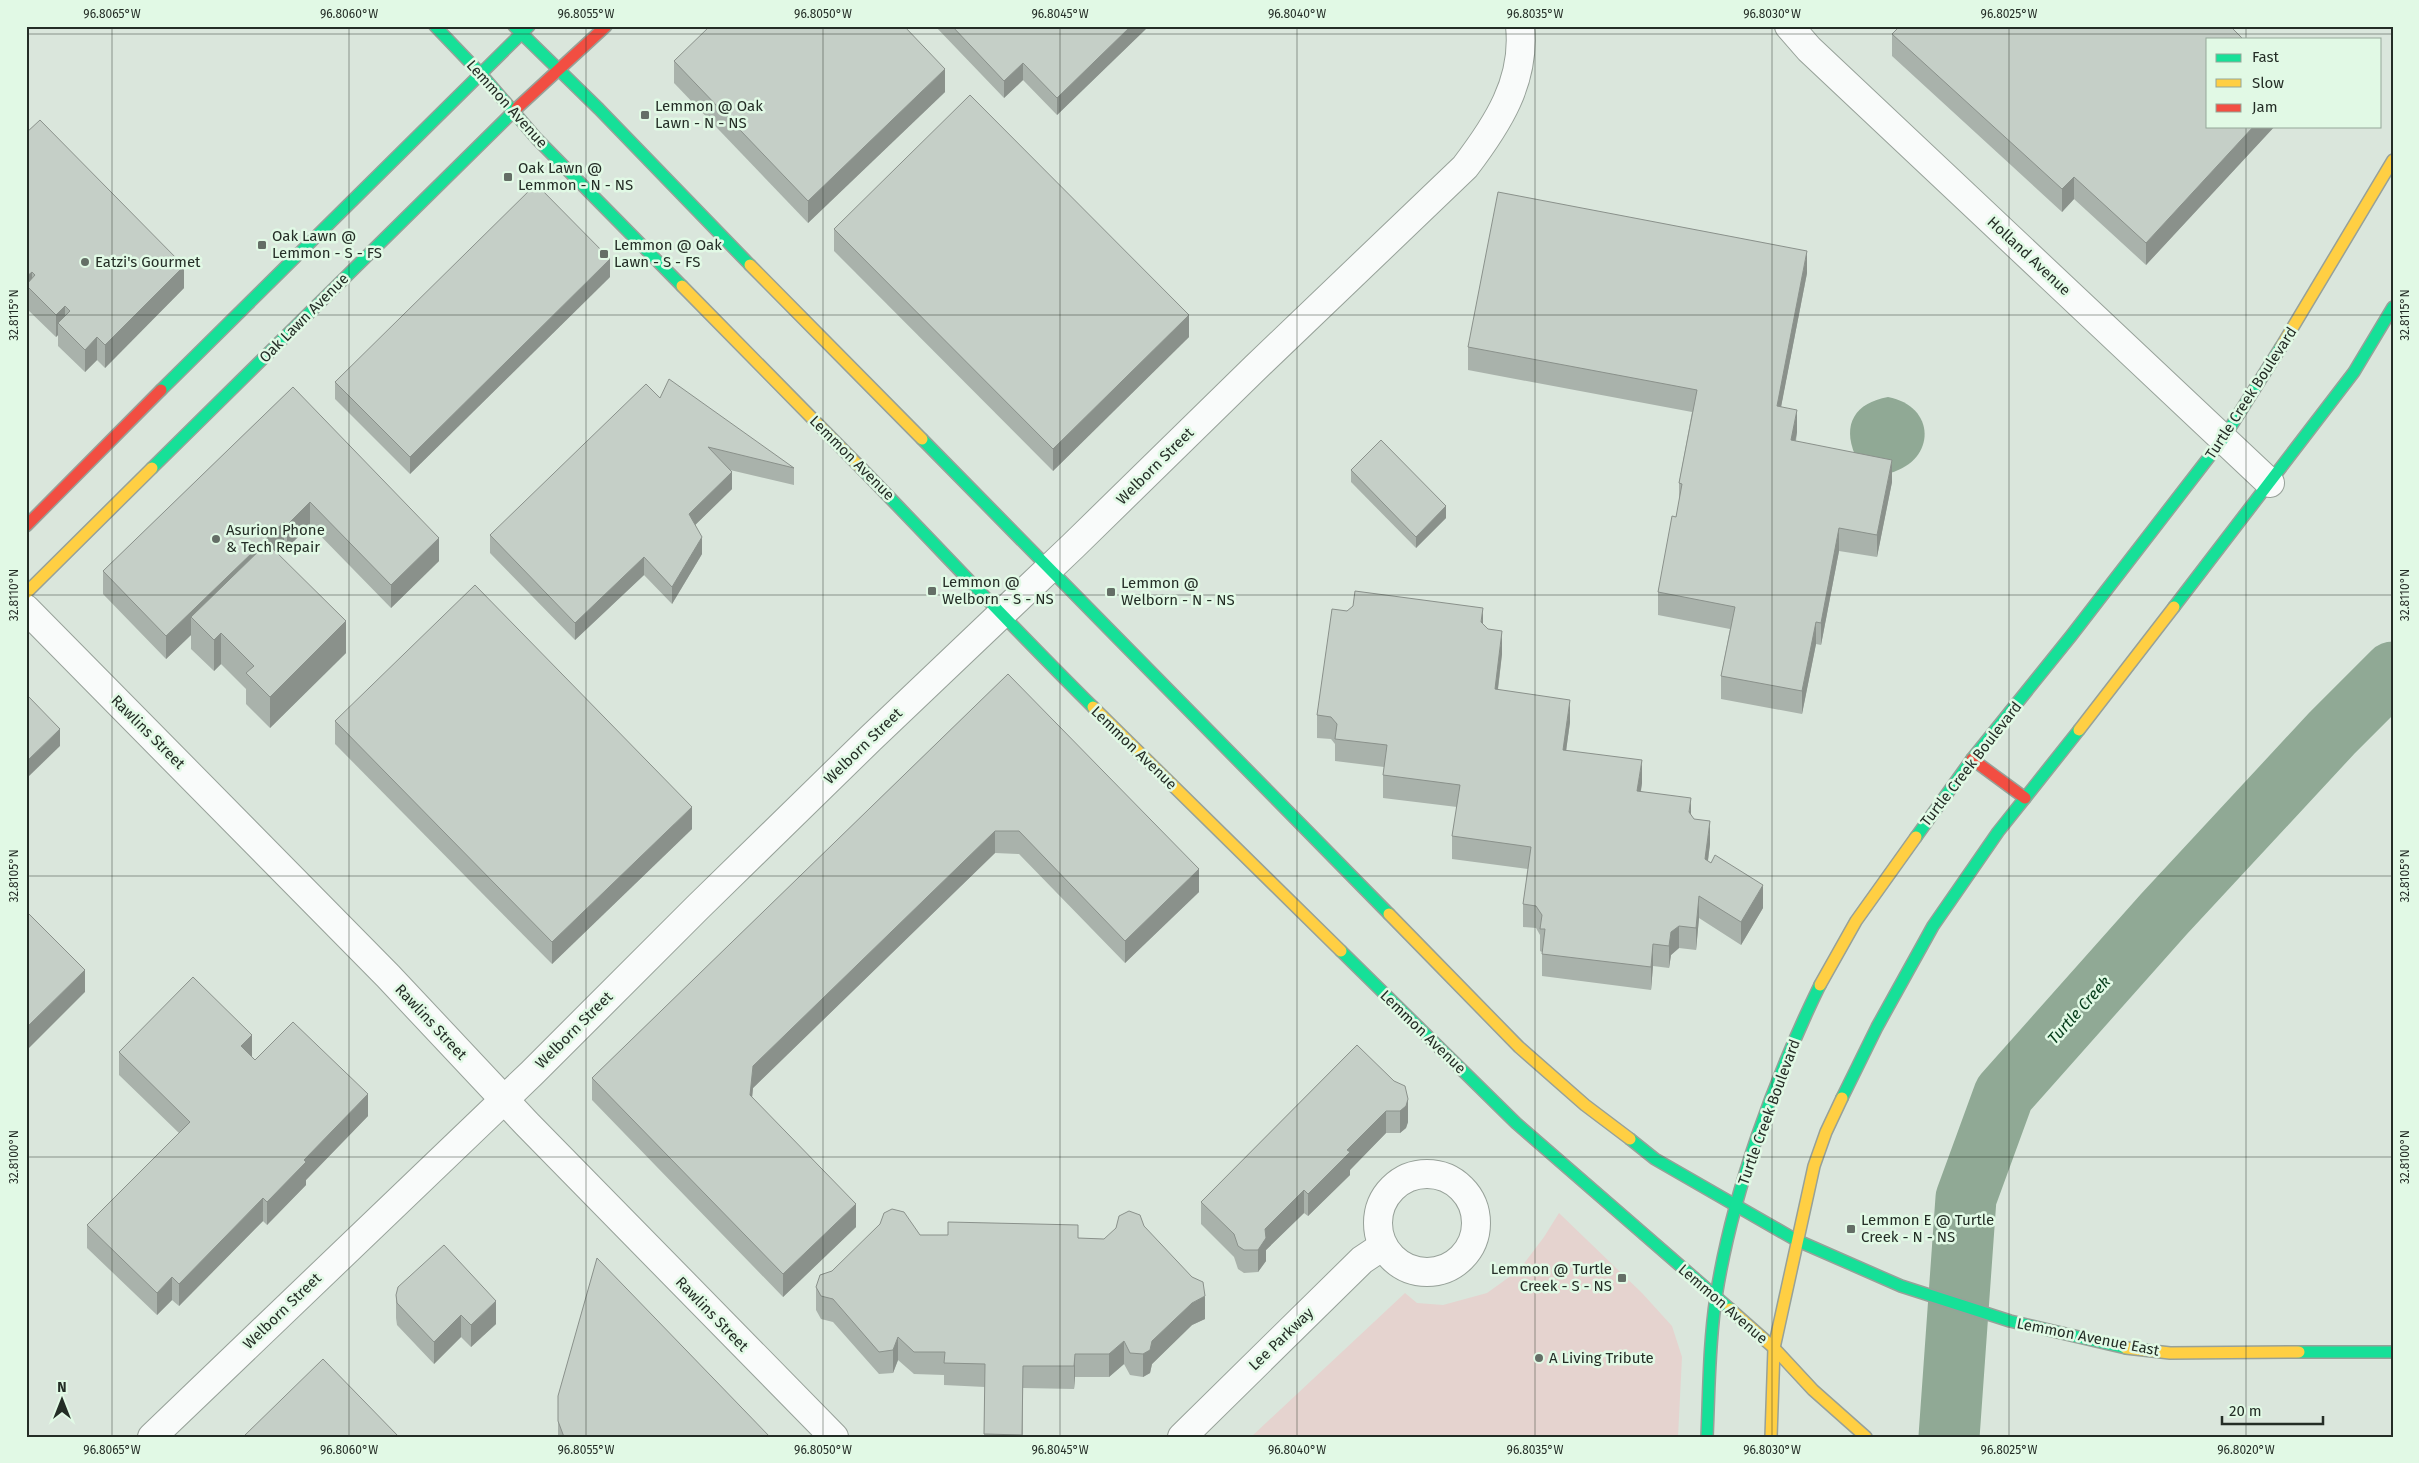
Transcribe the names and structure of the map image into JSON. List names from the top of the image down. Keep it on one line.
{"streets":{"main road":["Lemmon Avenue","Oak Lawn Avenue","Turtle Creek Boulevard","Lemmon Avenue East"],"street":["Holland Avenue","Welborn Street","Rawlins Street","Lee Parkway"]},"crossings":[["Lemmon Avenue","Oak Lawn Avenue"],["Lemmon Avenue","Turtle Creek Boulevard"],["Lemmon Avenue","Welborn Street"],["Holland Avenue","Turtle Creek Boulevard"],["Welborn Street","Rawlins Street"]],"water":["Turtle Creek"],"places":{"transit":["Lemmon @ Oak Lawn - N - NS","Oak Lawn @ Lemmon - N - NS","Oak Lawn @ Lemmon - S - FS","Lemmon @ Oak Lawn - S - FS","Lemmon @ Welborn - S - NS","Lemmon @ Welborn - N - NS","Lemmon E @ Turtle Creek - N - NS","Lemmon @ Turtle Creek - S - NS"],"other":["Eatzi's Gourmet","Asurion Phone & Tech Repair","A Living Tribute"]},"legend":["Fast","Slow","Jam"],"scale_bar":"20 m","north":"top","coordinates":["96.8065°W","96.8060°W","96.8055°W","96.8050°W","96.8045°W","96.8040°W","96.8035°W","96.8030°W","96.8025°W","32.8115°N","32.8110°N","32.8105°N","32.8100°N","96.8020°W"]}
